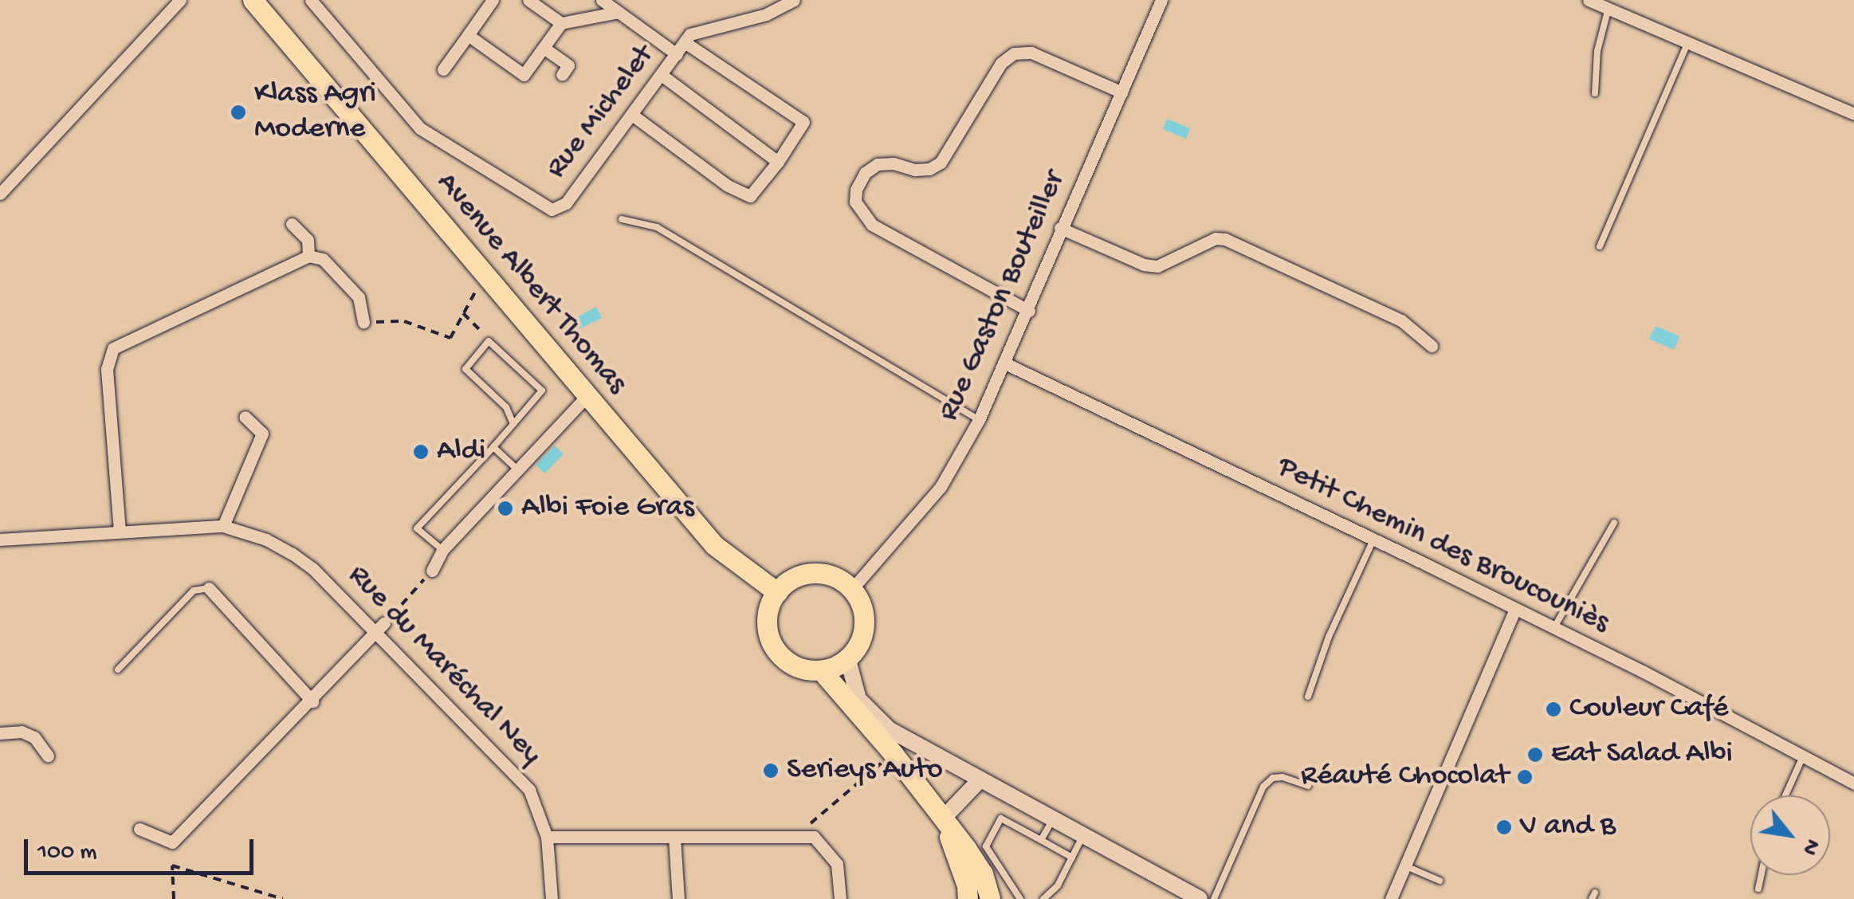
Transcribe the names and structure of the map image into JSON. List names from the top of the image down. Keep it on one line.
{"streets":{"main road":["Avenue Albert Thomas"],"street":["Rue Michelet","Rue Gaston Bouteiller","Petit Chemin des Broucouniès","Rue du Maréchal Ney"]},"crossings":[["Avenue Albert Thomas","Rue Gaston Bouteiller"],["Rue Gaston Bouteiller","Petit Chemin des Broucouniès"]],"places":["Klass Agri Moderne","Aldi","Albi Foie Gras","Couleur Café","Eat Salad Albi","Serieys Auto","Réauté Chocolat","V and B"],"scale_bar":"100 m","north":"bottom right"}
